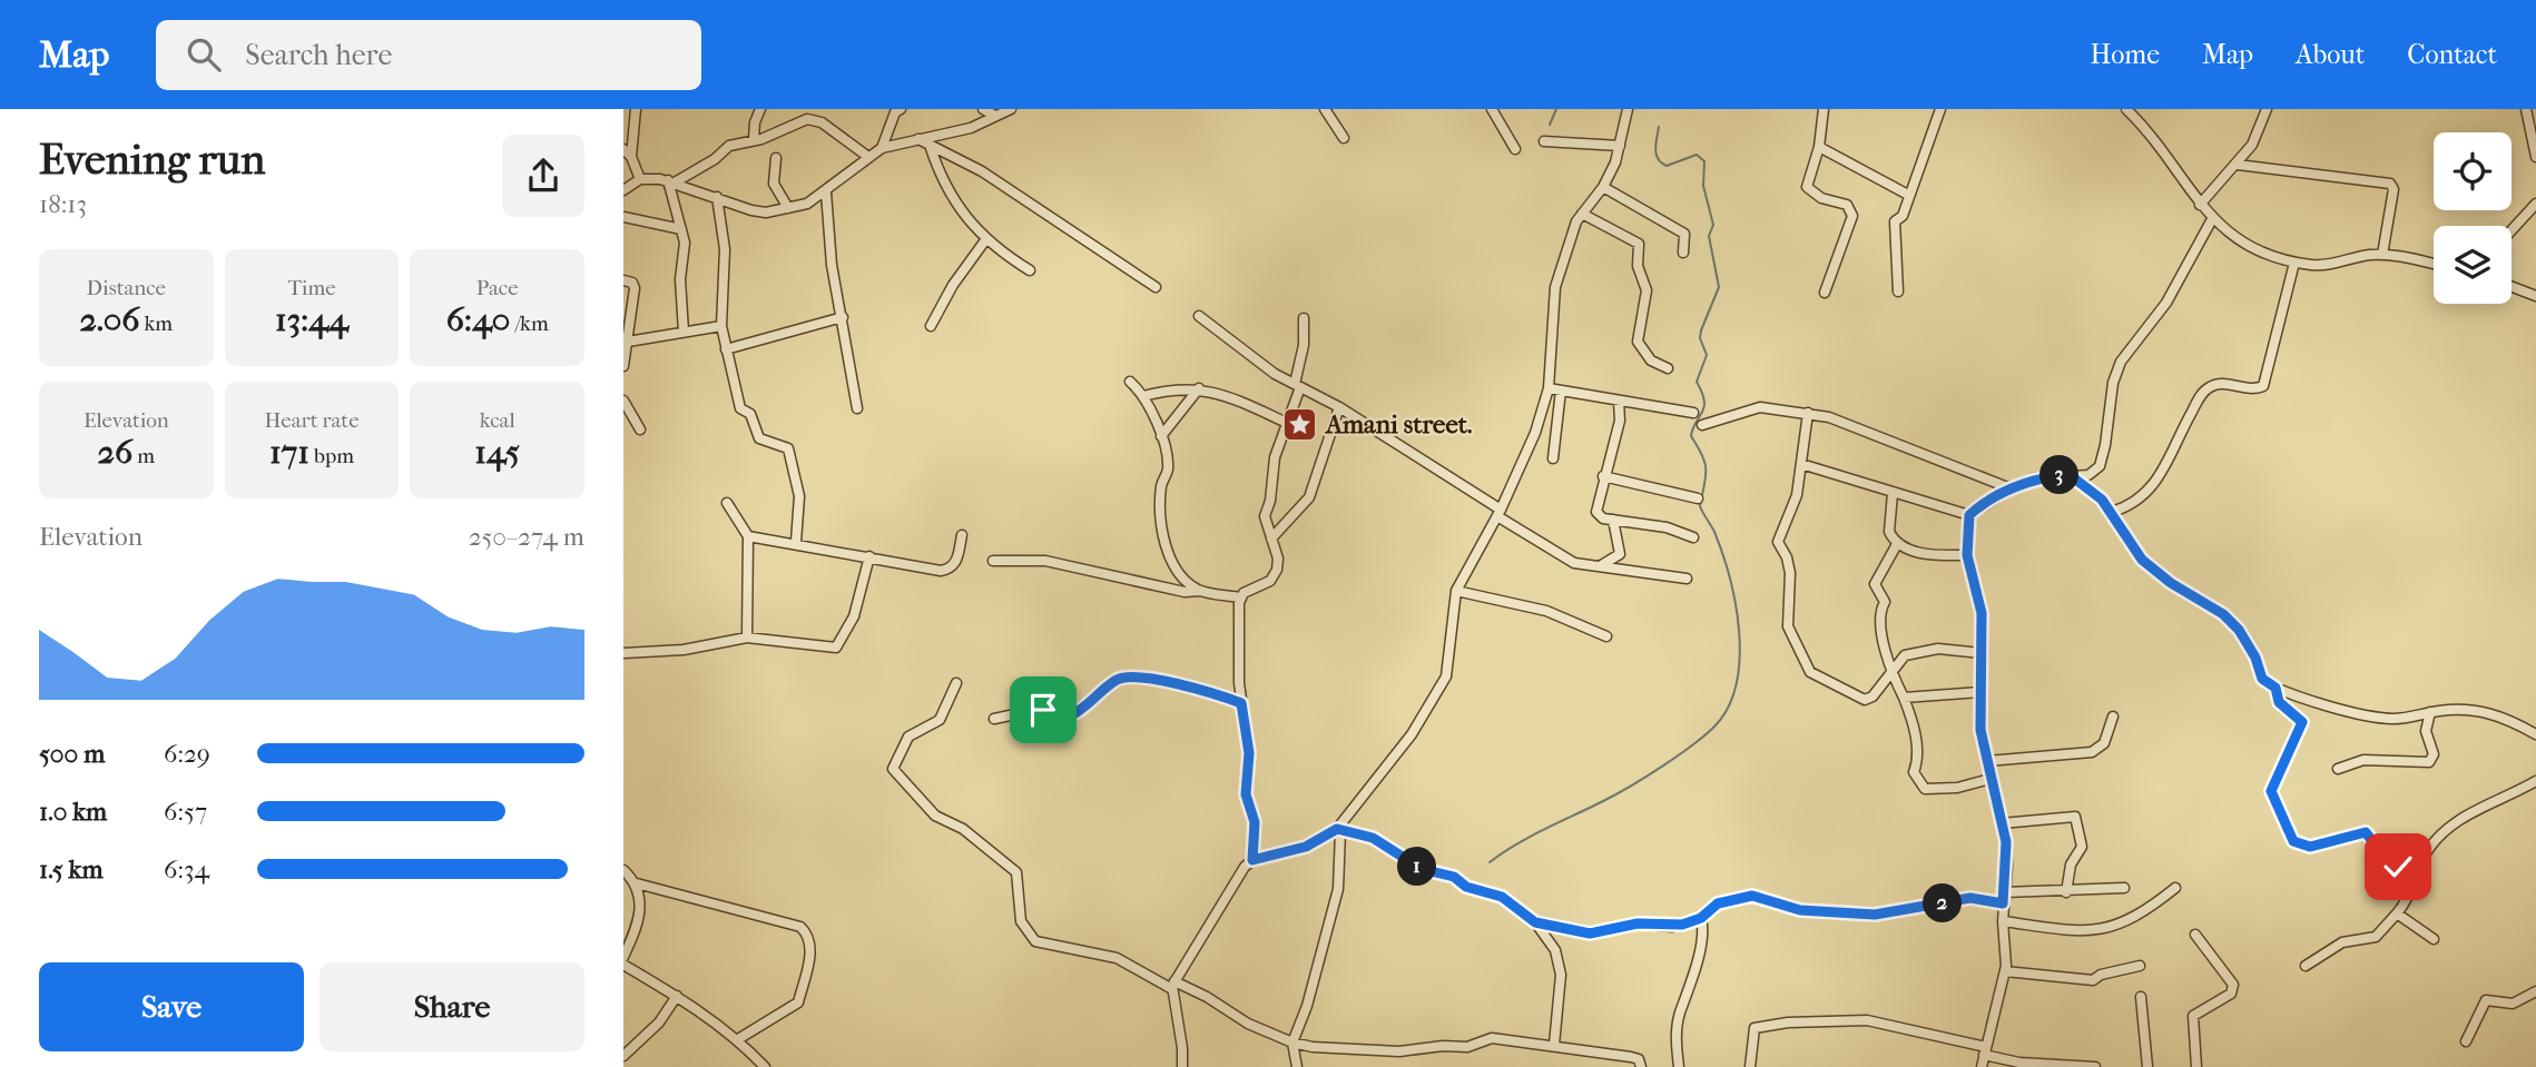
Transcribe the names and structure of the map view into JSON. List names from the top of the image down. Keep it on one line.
{"places":{"place":["Amani street."]},"page":{"header":"Map","search":"Search here","nav":["Home","Map","About","Contact"],"heading":["Evening run","18:13"],"stats":[["Distance","2.06 km"],["Time","13:44"],["Pace","6:40 /km"],["Elevation","26 m"],["Heart rate","171 bpm"],["kcal","145"]],"pins":["3","1","2"],"chart":["Elevation","250–274 m"],"list":[{"name":"500 m","note":"6:29"},{"name":"1.0 km","note":"6:57"},{"name":"1.5 km","note":"6:34"}],"buttons":["Save","Share"]}}
